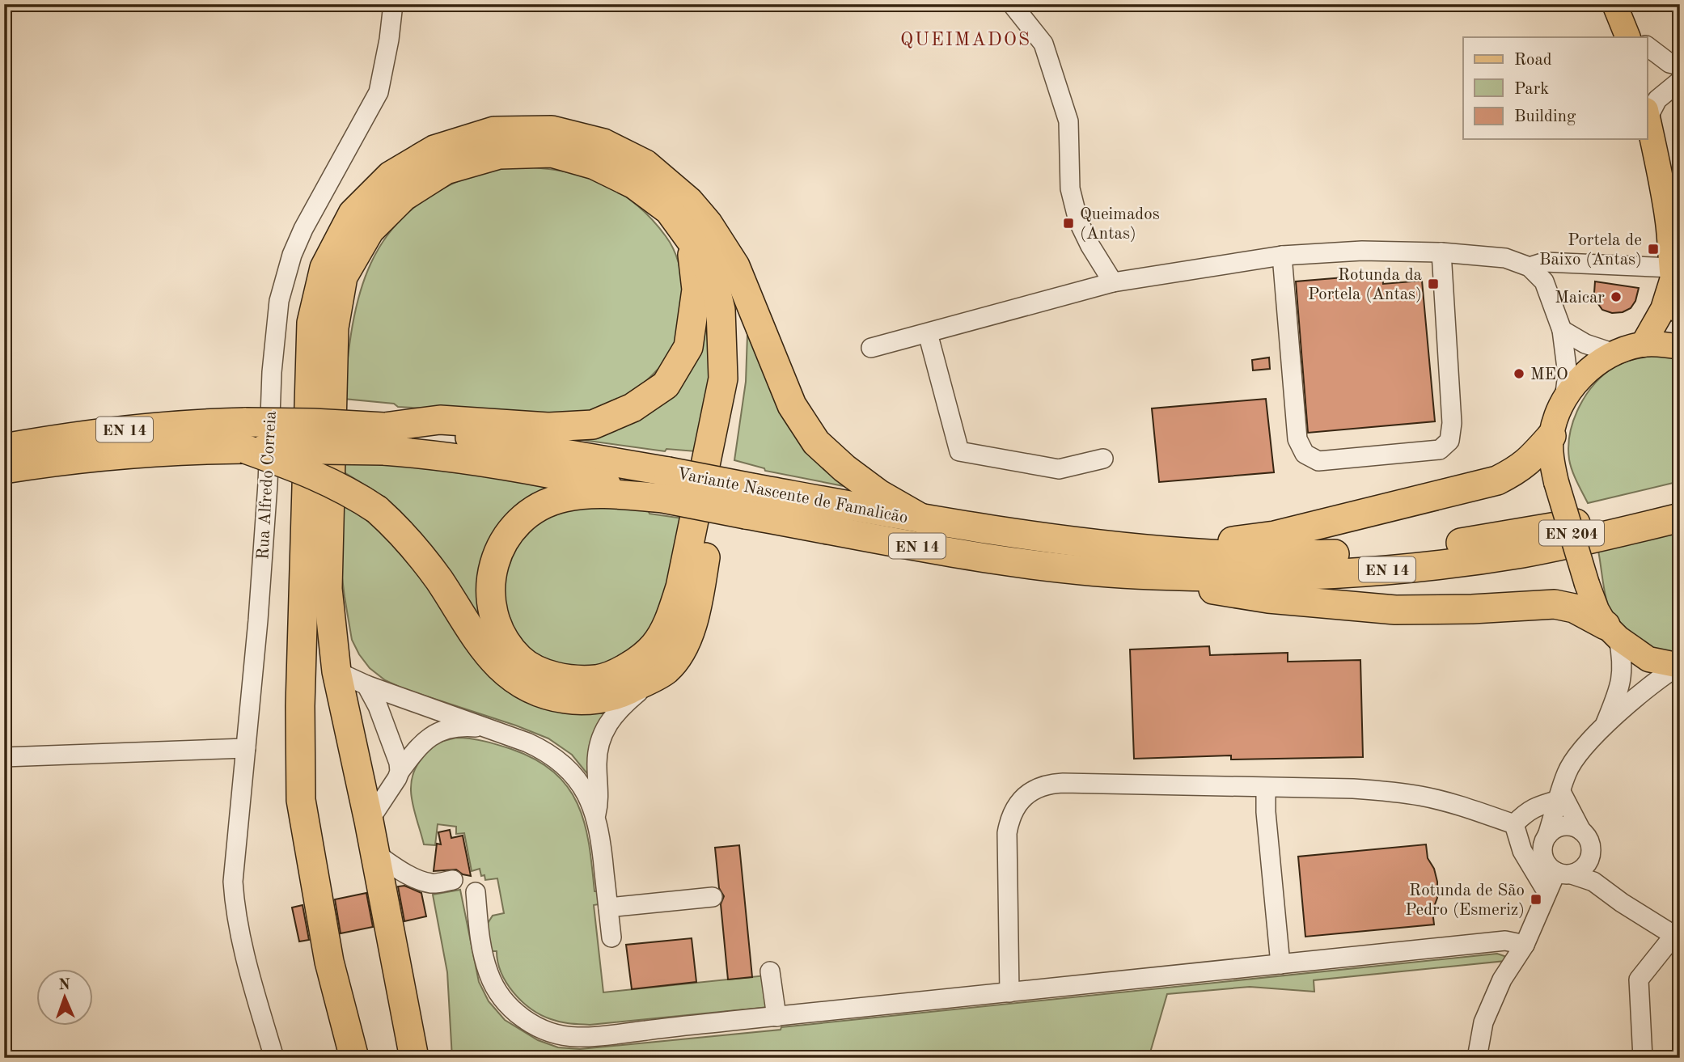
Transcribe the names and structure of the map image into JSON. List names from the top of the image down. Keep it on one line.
{"streets":{"highway":["EN 14","Variante Nascente de Famalicão"],"main road":["EN 204"],"street":["Rua Alfredo Correia"]},"districts":["QUEIMADOS"],"places":{"transit":["Queimados (Antas)","Portela de Baixo (Antas)","Rotunda da Portela (Antas)","Rotunda de São Pedro (Esmeriz)"],"other":["Maicar","MEO"]},"legend":["Road","Park","Building"],"north":"top"}
